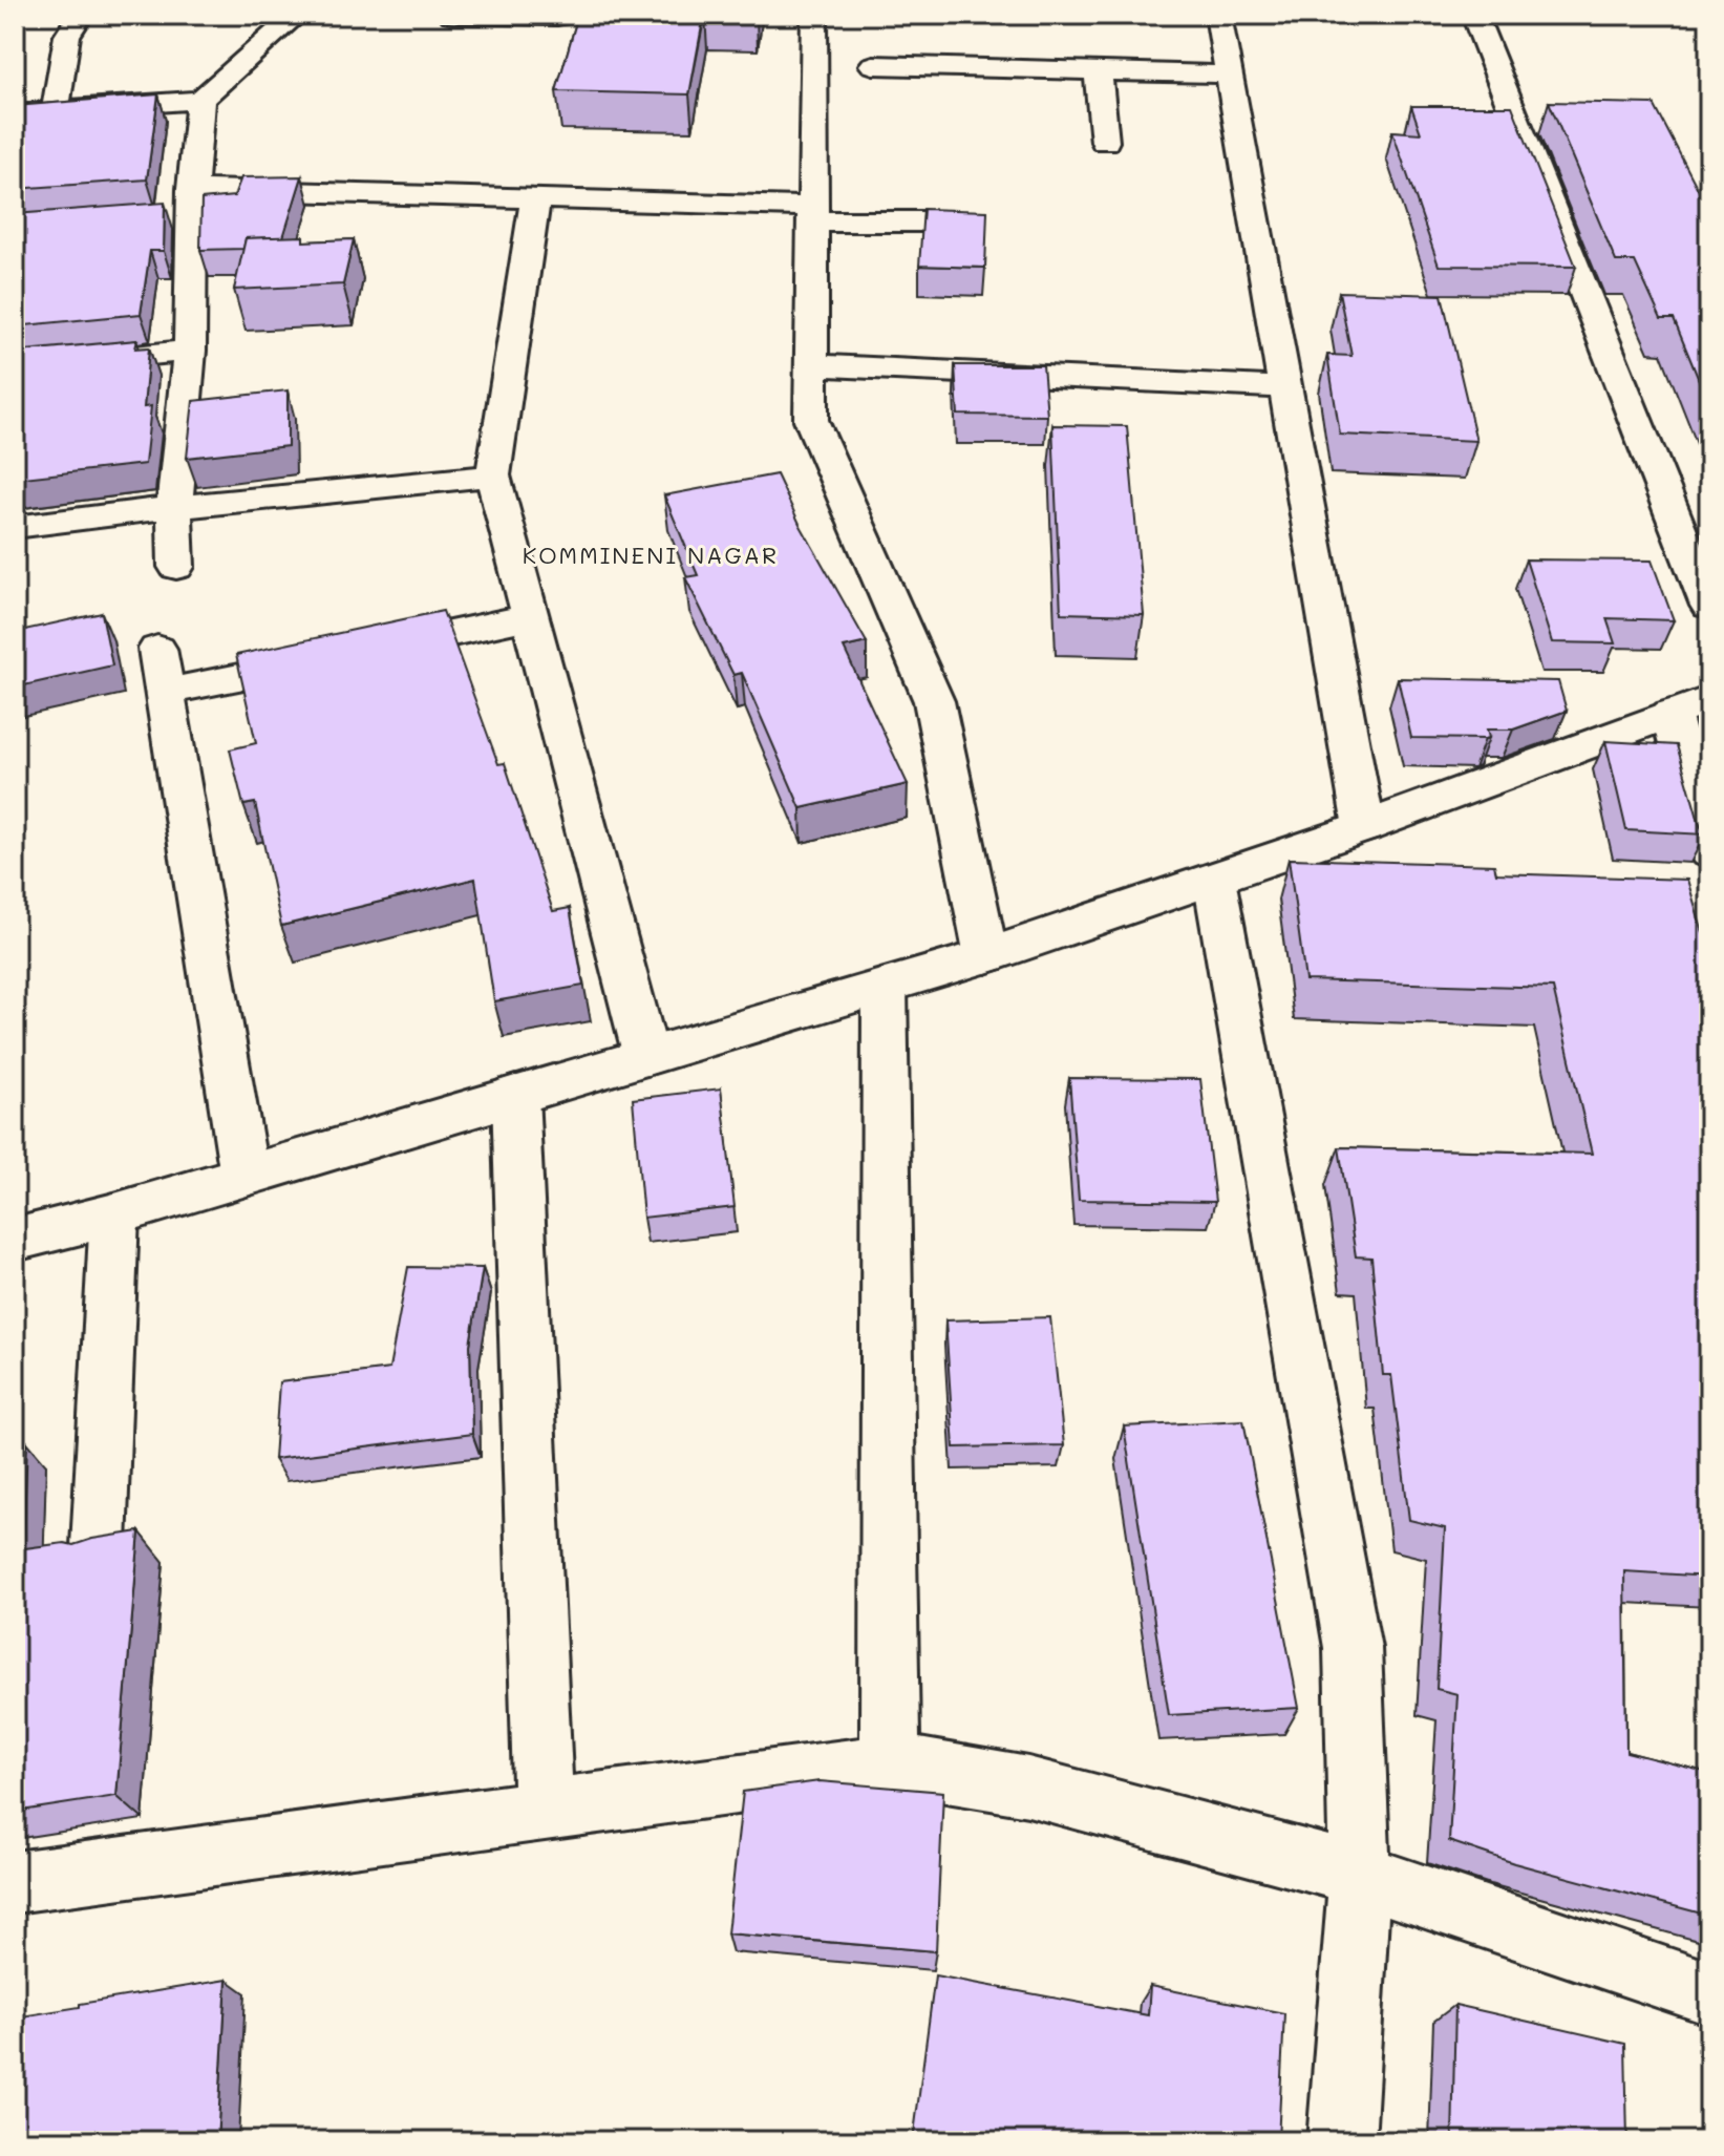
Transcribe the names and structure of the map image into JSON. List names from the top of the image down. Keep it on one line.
{"districts":["KOMMINENI NAGAR"]}
